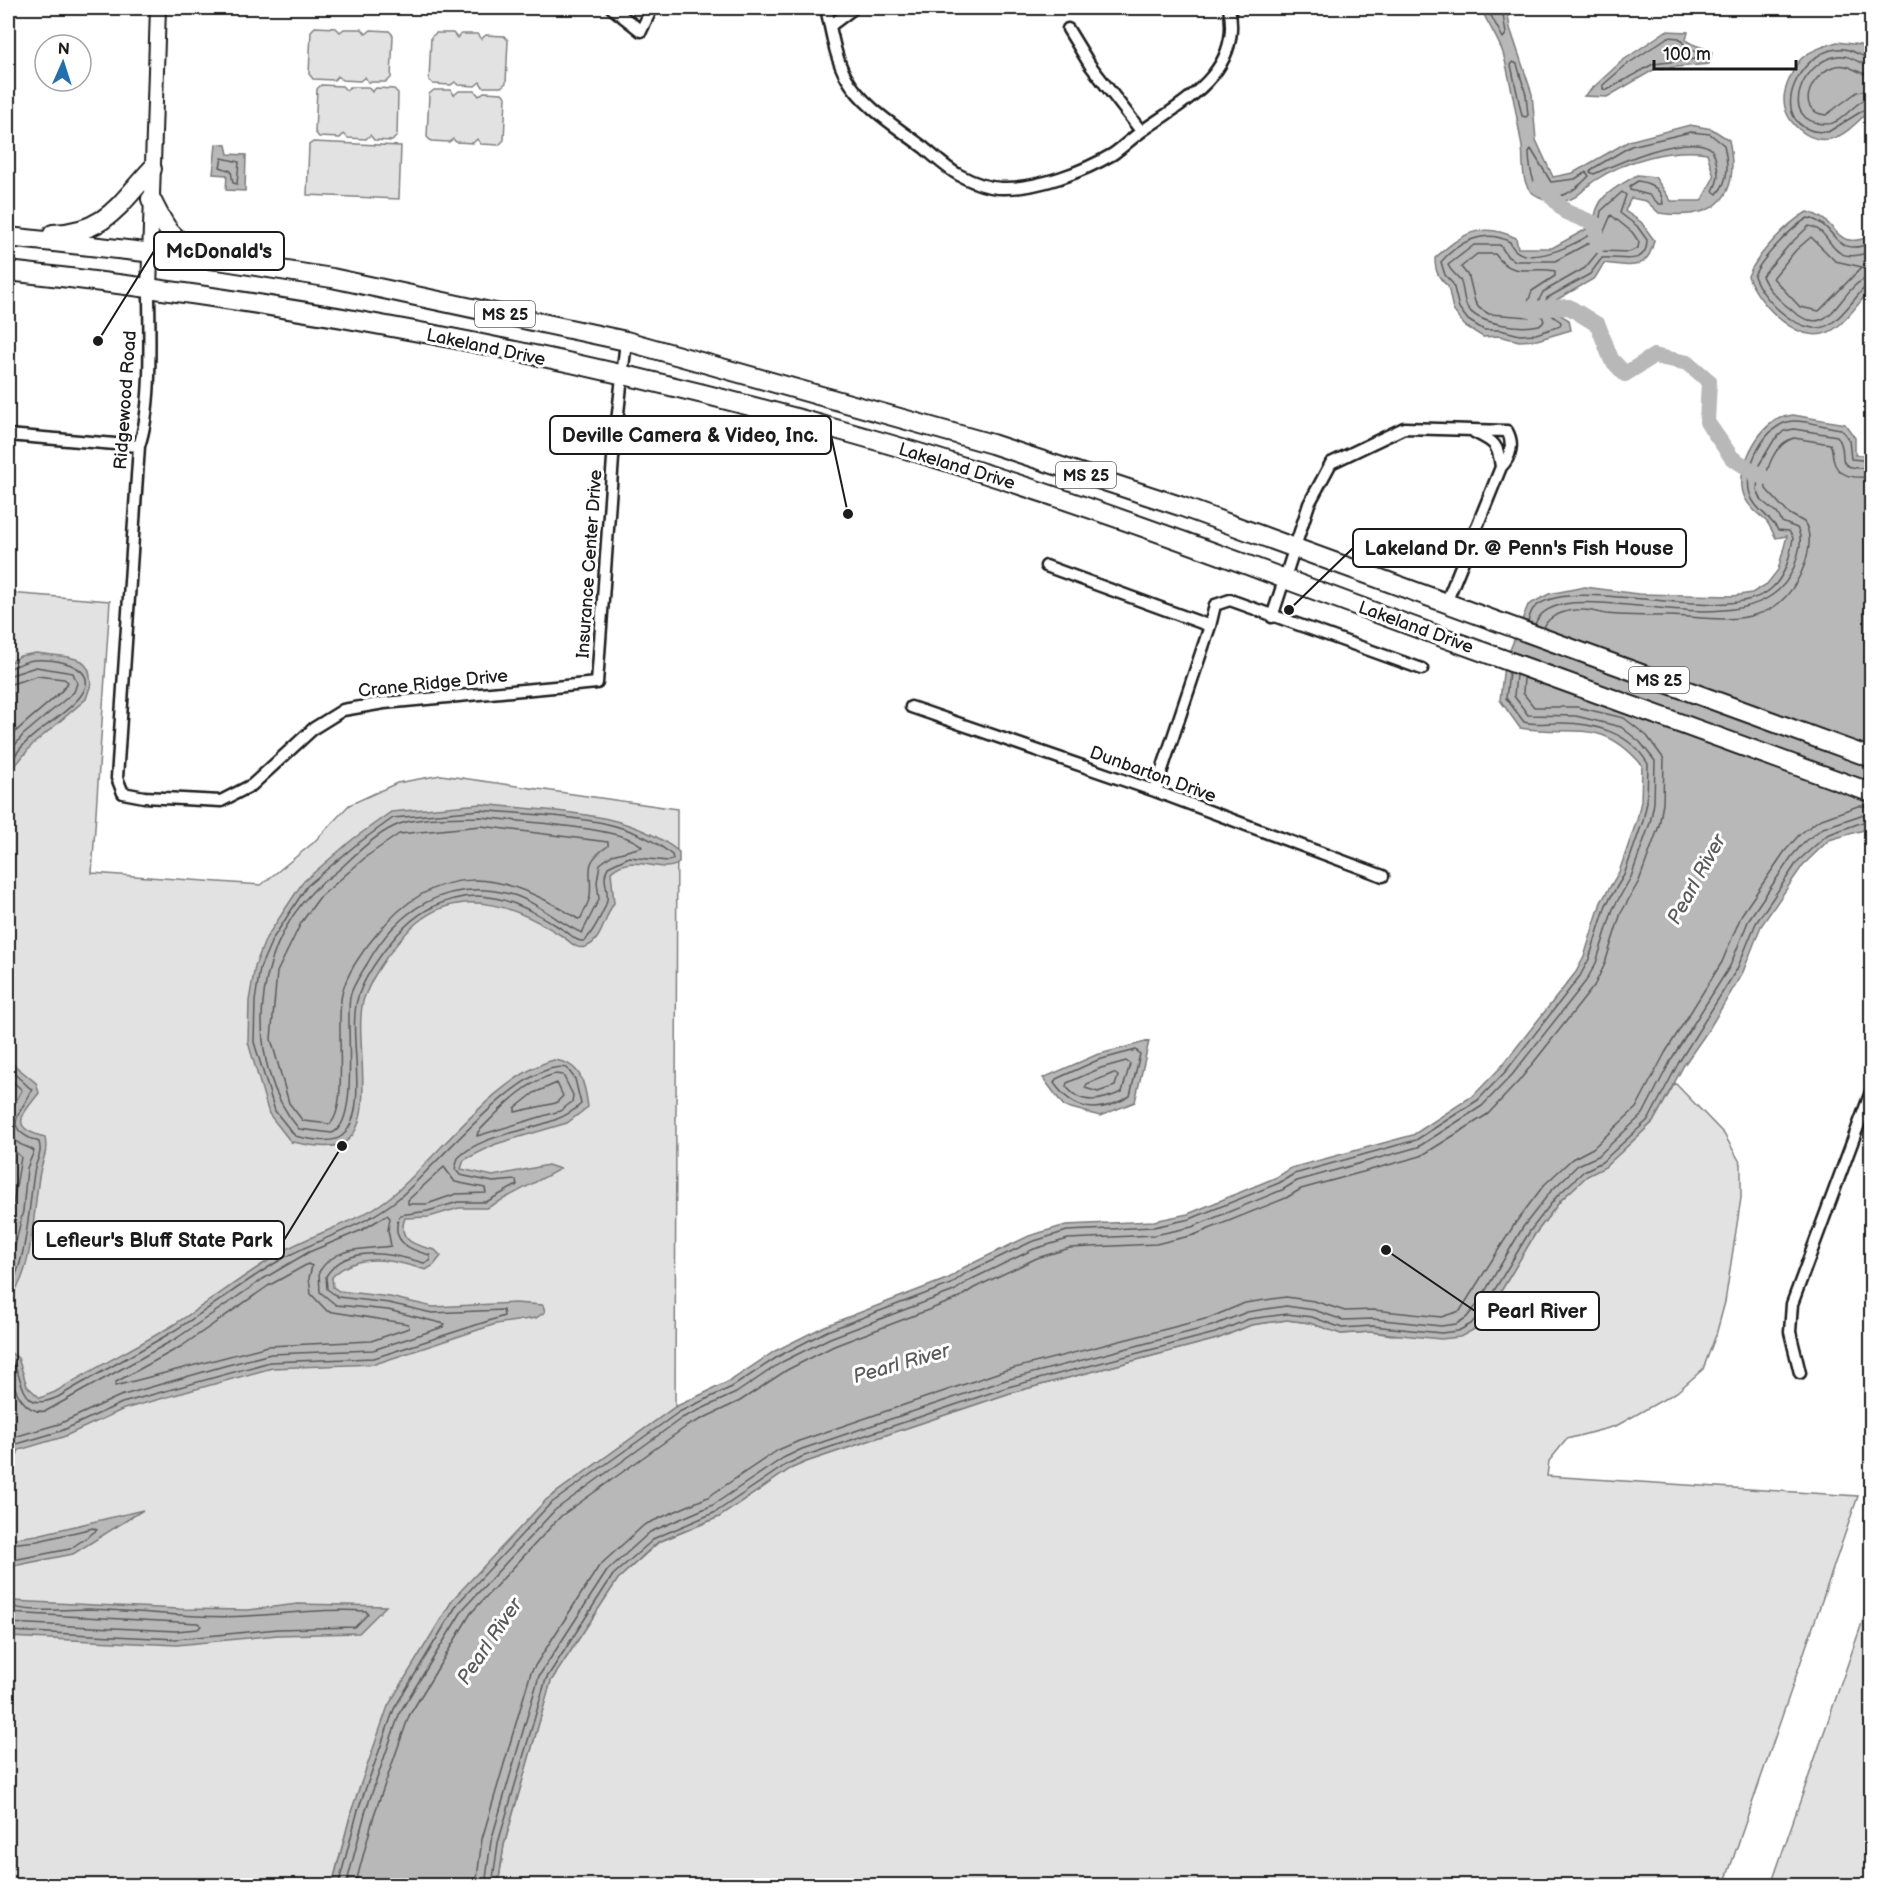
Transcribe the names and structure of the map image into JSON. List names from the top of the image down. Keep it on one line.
{"streets":{"highway":["MS 25","Lakeland Drive"],"street":["Ridgewood Road","Insurance Center Drive","Crane Ridge Drive","Dunbarton Drive"]},"crossings":[["Lakeland Drive","Ridgewood Road"],["Lakeland Drive","Insurance Center Drive"],["Ridgewood Road","Crane Ridge Drive"],["Insurance Center Drive","Crane Ridge Drive"]],"water":["Pearl River"],"places":["McDonald's","Deville Camera & Video, Inc.","Lakeland Dr. @ Penn's Fish House","Lefleur's Bluff State Park","Pearl River"],"scale_bar":"100 m","north":"top"}
